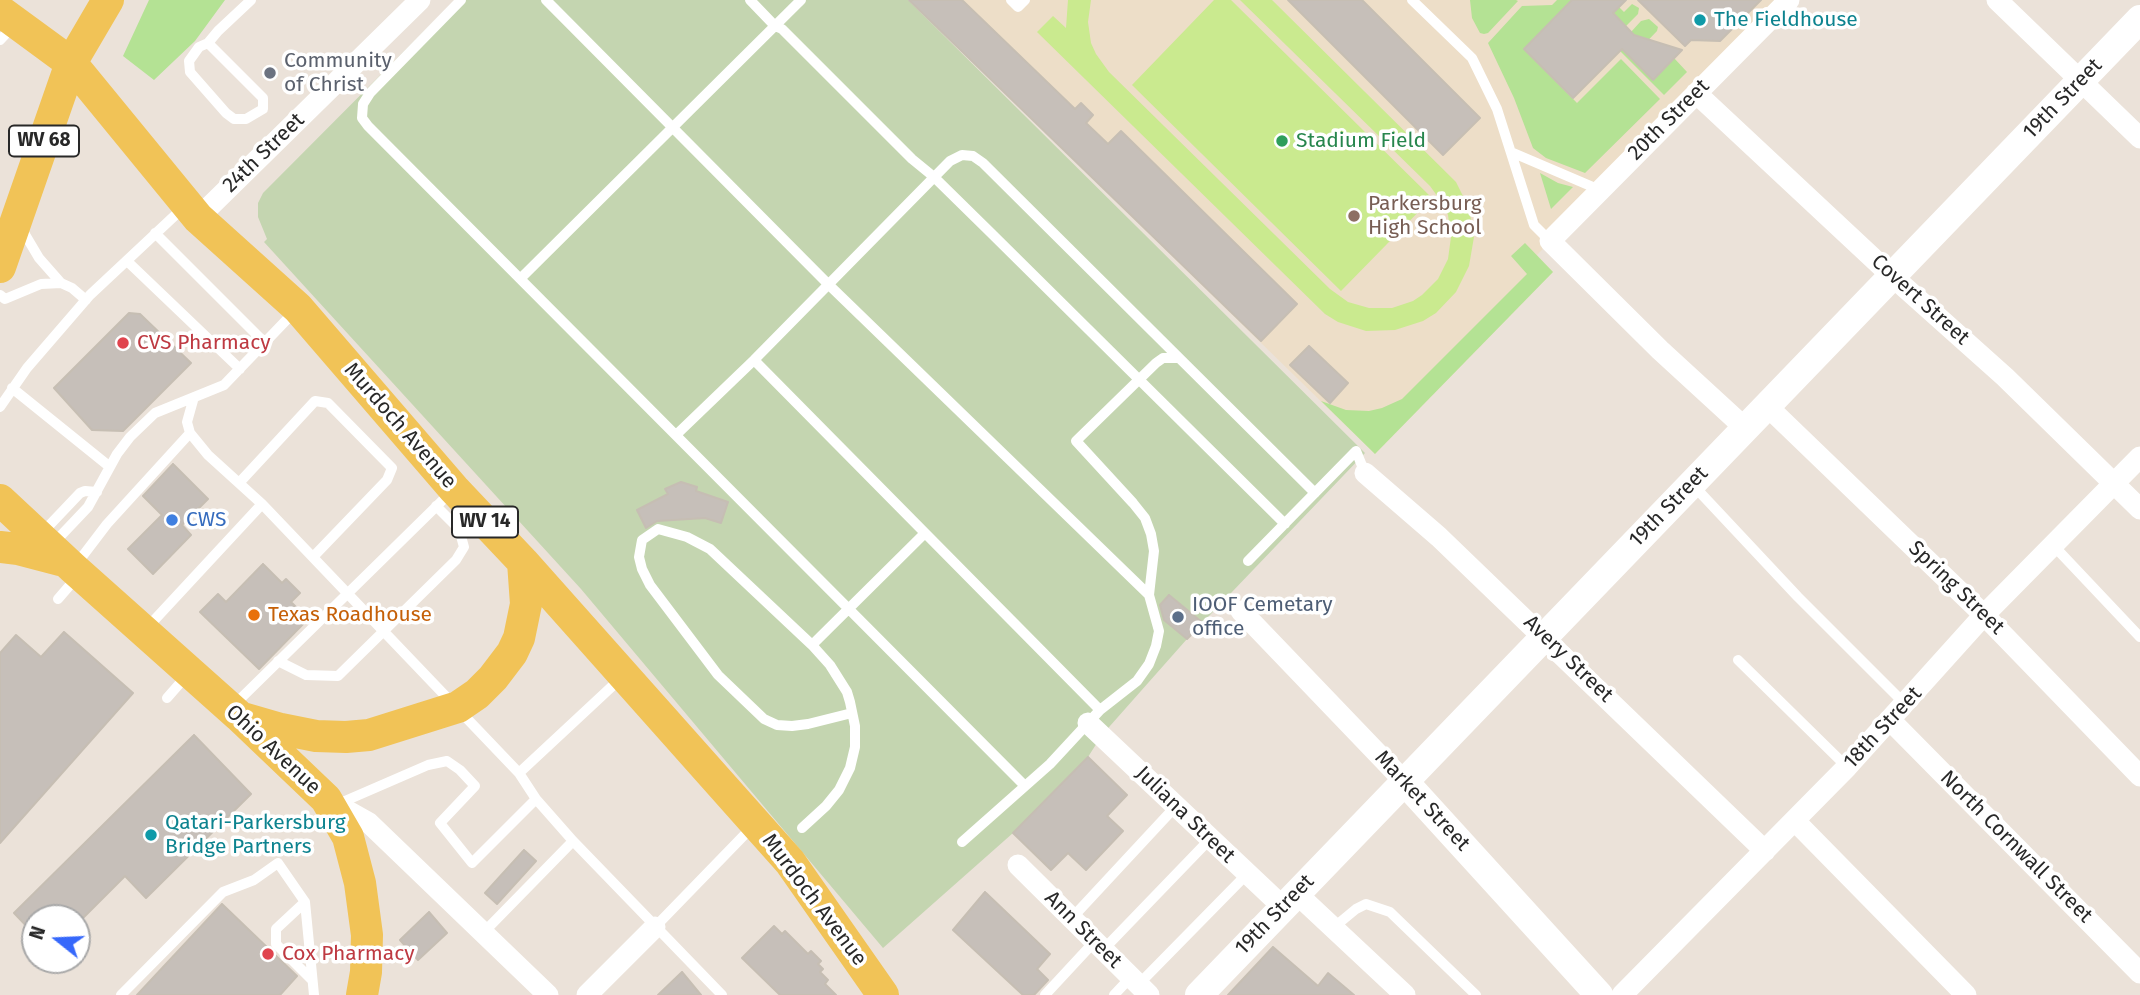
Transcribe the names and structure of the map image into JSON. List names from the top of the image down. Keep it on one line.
{"streets":{"main road":["WV 68","Murdoch Avenue","WV 14","Ohio Avenue"],"street":["19th Street","20th Street","24th Street","Covert Street","Spring Street","Avery Street","18th Street","Market Street","Juliana Street","North Cornwall Street","Ann Street"]},"crossings":[["19th Street","Covert Street"],["19th Street","Spring Street"],["19th Street","Avery Street"],["19th Street","Market Street"],["19th Street","Juliana Street"],["20th Street","Covert Street"],["WV 68","Murdoch Avenue"],["24th Street","Murdoch Avenue"],["Covert Street","18th Street"],["Spring Street","18th Street"],["Avery Street","18th Street"],["18th Street","North Cornwall Street"]],"places":["The Fieldhouse","Community of Christ","Stadium Field","Parkersburg High School","CVS Pharmacy","CWS","Texas Roadhouse","IOOF Cemetary office","Qatari-Parkersburg Bridge Partners","Cox Pharmacy"],"north":"left"}
